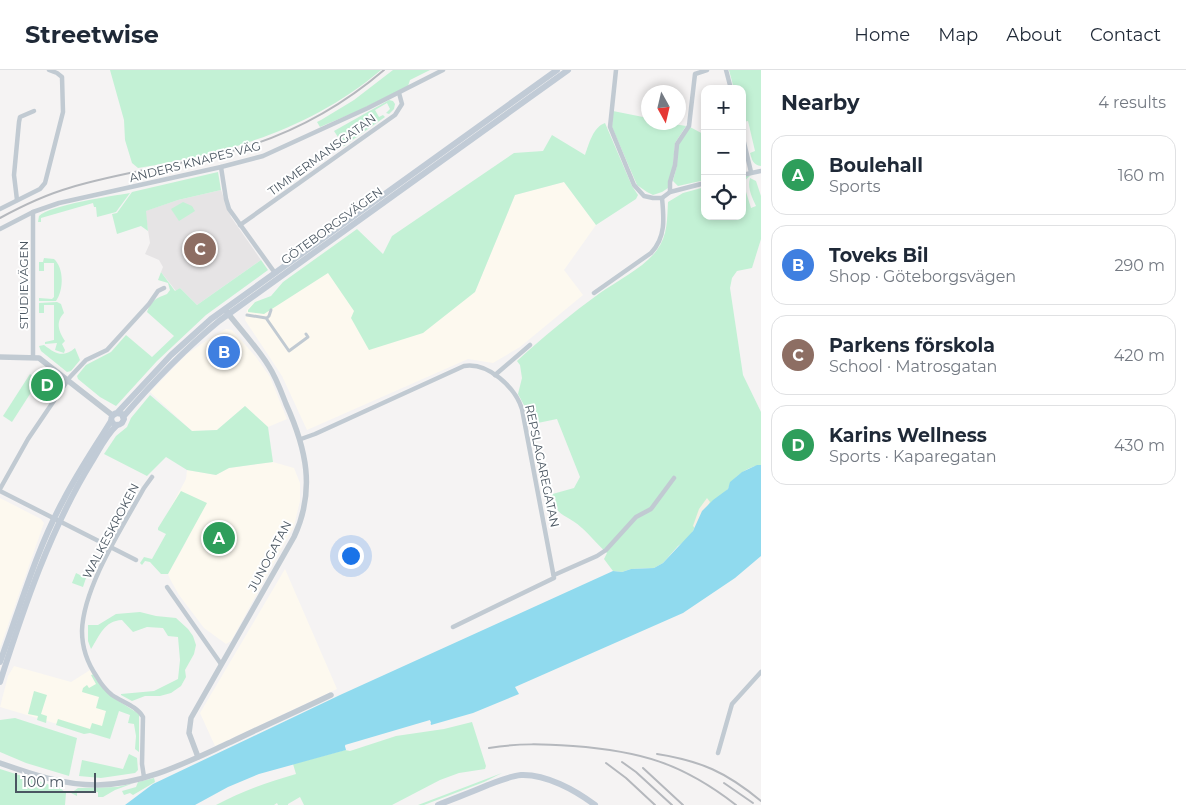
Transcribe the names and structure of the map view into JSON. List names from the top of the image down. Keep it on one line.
{"streets":{"main road":["GÖTEBORGSVÄGEN"],"street":["TIMMERMANSGATAN","ANDERS KNAPES VÄG","STUDIEVÄGEN","REPSLAGAREGATAN","WALKESKROKEN","JUNOGATAN"]},"crossings":[["TIMMERMANSGATAN","ANDERS KNAPES VÄG"],["ANDERS KNAPES VÄG","STUDIEVÄGEN"],["GÖTEBORGSVÄGEN","JUNOGATAN"],["REPSLAGAREGATAN","JUNOGATAN"]],"scale_bar":"100 m","north":"bottom","page":{"header":"Streetwise","nav":["Home","Map","About","Contact"],"heading":["Nearby","4 results"],"map_buttons":["+","−"],"list":[{"mark":"A","name":"Boulehall","note":"Sports","value":"160 m"},{"mark":"B","name":"Toveks Bil","note":"Shop · Göteborgsvägen","value":"290 m"},{"mark":"C","name":"Parkens förskola","note":"School · Matrosgatan","value":"420 m"},{"mark":"D","name":"Karins Wellness","note":"Sports · Kaparegatan","value":"430 m"}],"pins":["C","B","D","A"],"scale":"100 m"}}
